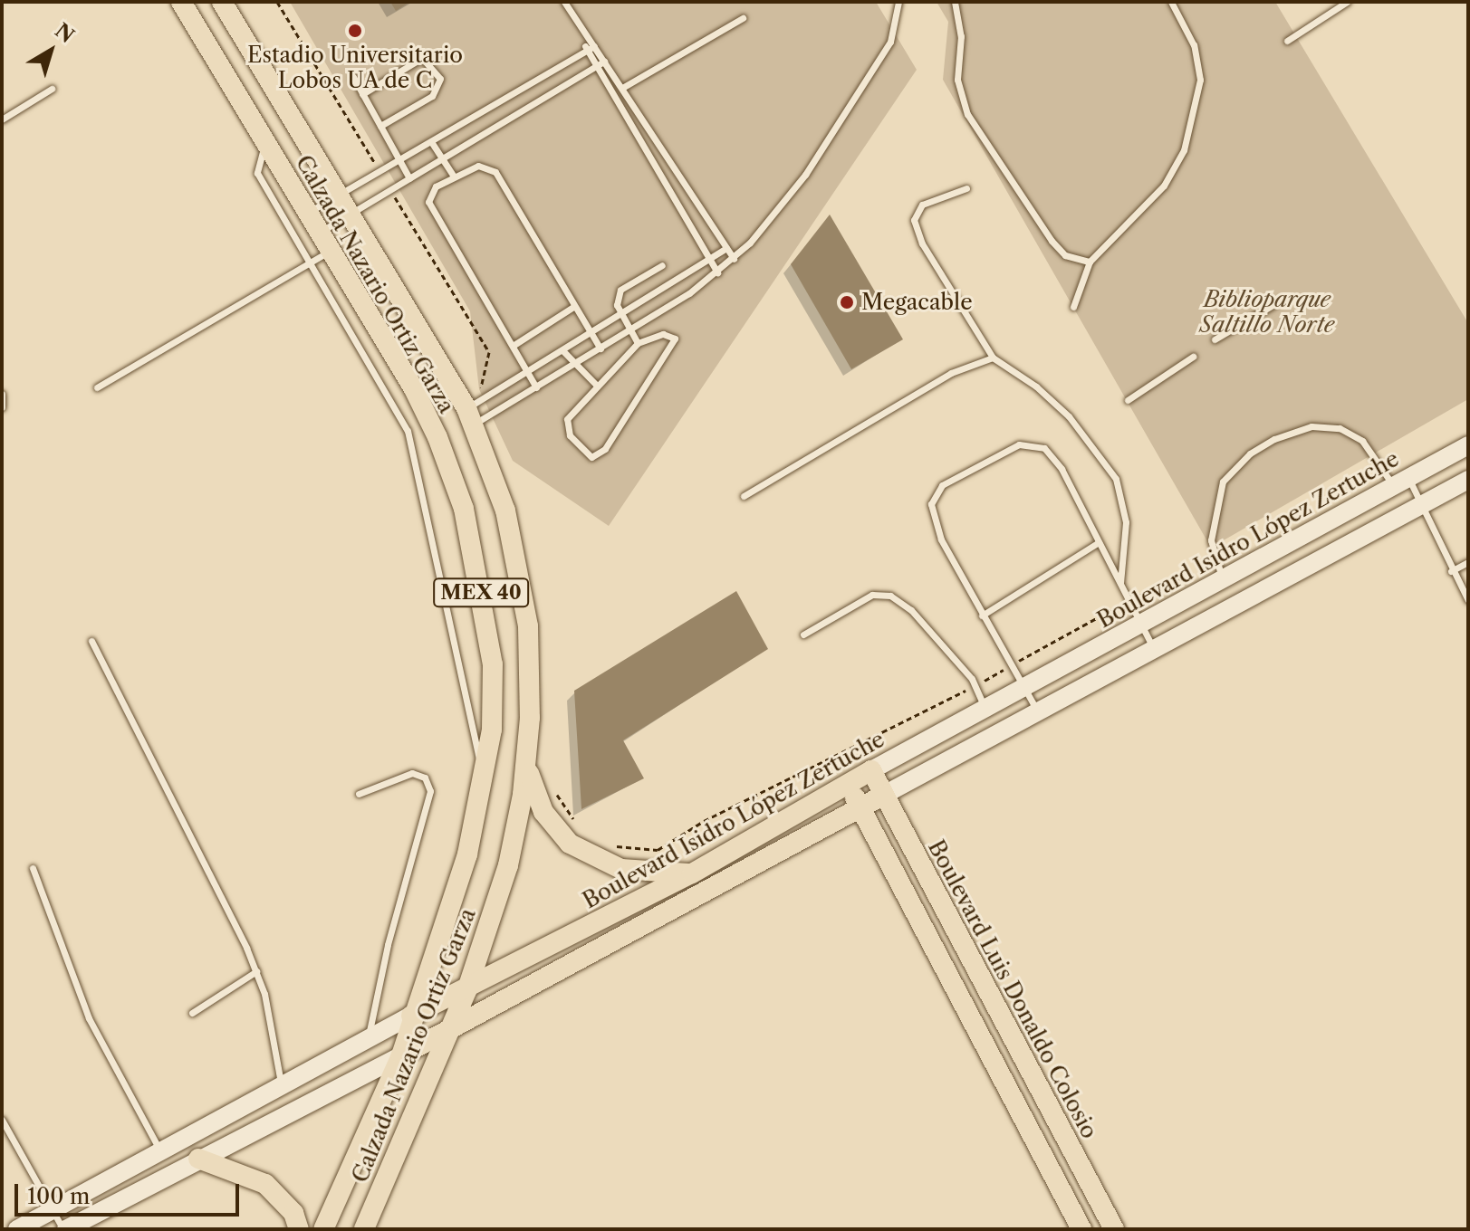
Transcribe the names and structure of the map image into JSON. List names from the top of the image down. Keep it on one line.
{"streets":{"main road":["Calzada Nazario Ortiz Garza","Boulevard Isidro López Zertuche","MEX 40","Boulevard Luis Donaldo Colosio"]},"crossings":[["Calzada Nazario Ortiz Garza","Boulevard Isidro López Zertuche"],["Boulevard Isidro López Zertuche","Boulevard Luis Donaldo Colosio"]],"parks":["Biblioparque Saltillo Norte"],"places":["Estadio Universitario Lobos UA de C","Megacable"],"scale_bar":"100 m","north":"top right"}
